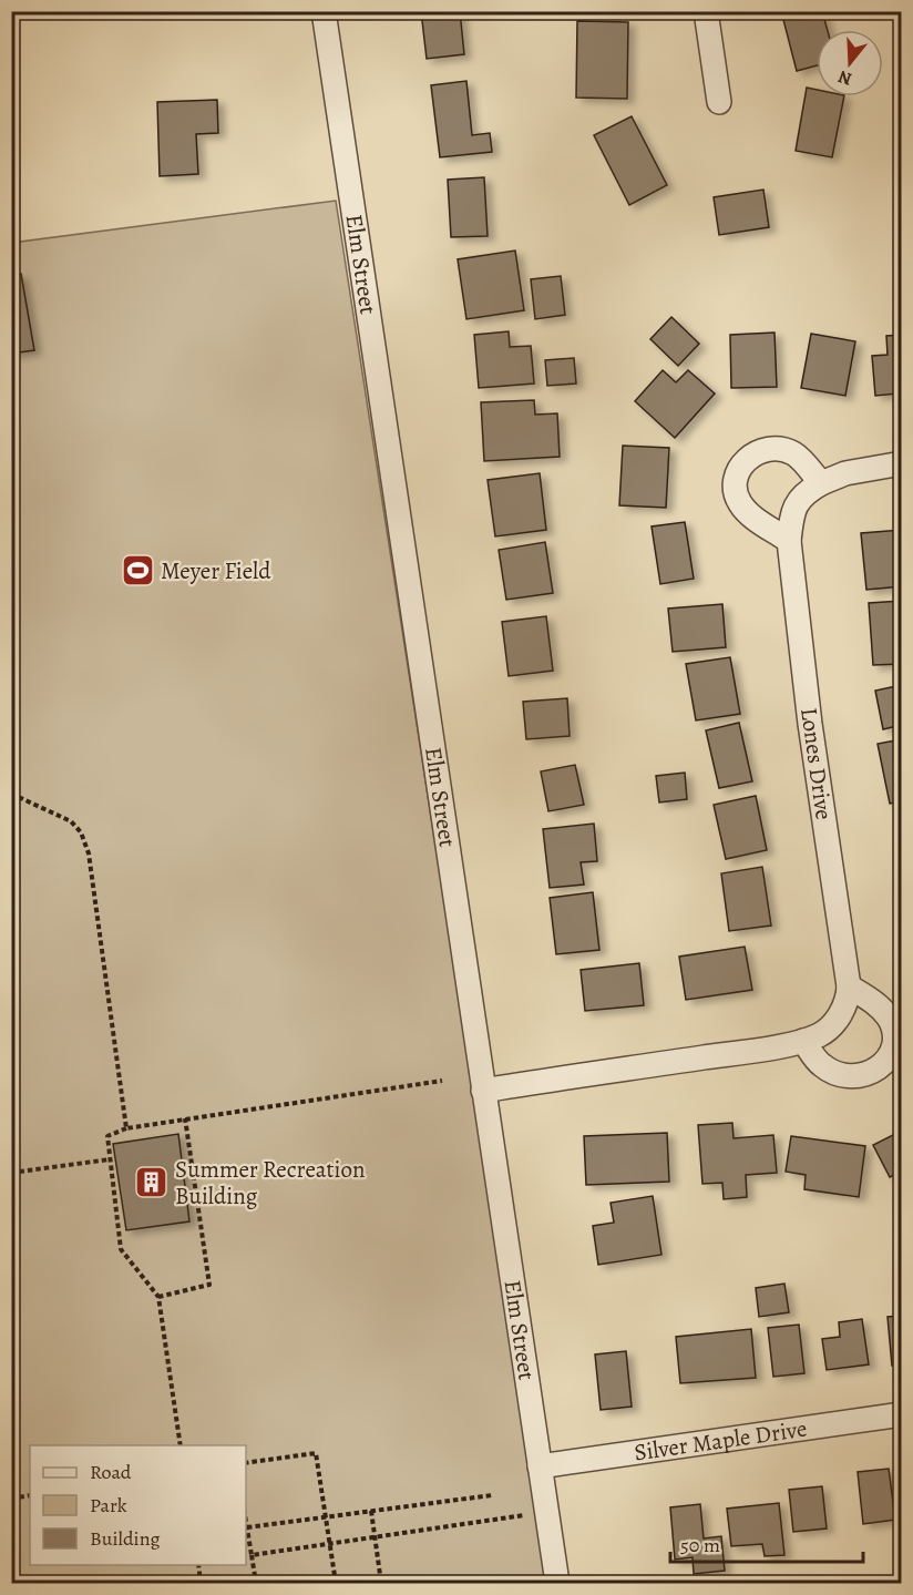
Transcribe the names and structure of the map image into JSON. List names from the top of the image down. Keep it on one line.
{"streets":{"street":["Elm Street","Lones Drive","Silver Maple Drive"]},"crossings":[["Elm Street","Lones Drive"],["Elm Street","Silver Maple Drive"]],"places":{"sports":["Meyer Field"],"building":["Summer Recreation Building"]},"legend":["Road","Park","Building"],"scale_bar":"50 m","north":"bottom"}
